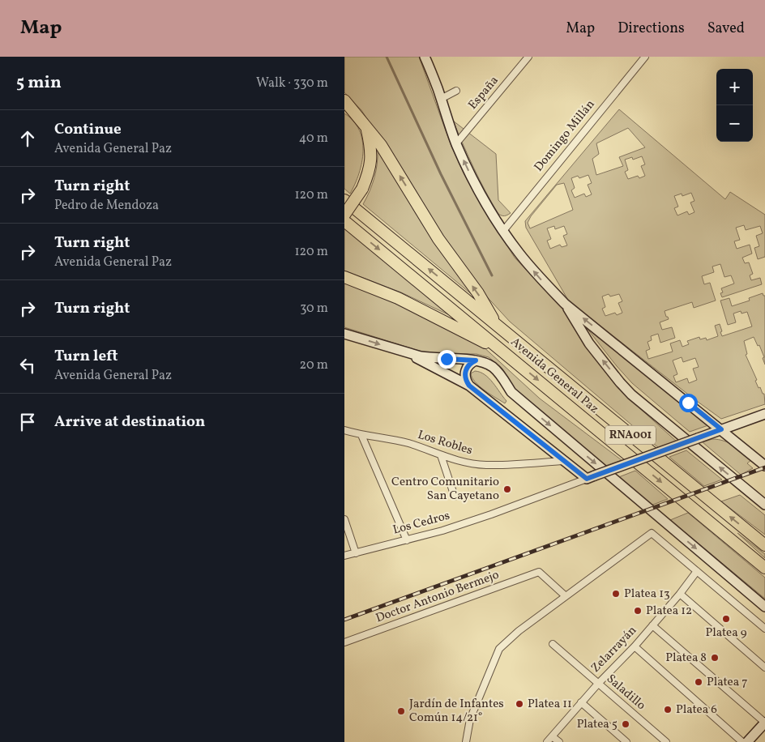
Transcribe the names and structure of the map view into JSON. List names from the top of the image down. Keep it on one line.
{"streets":{"highway":["Avenida General Paz","RNA001"],"street":["España","Domingo Millán","Los Robles","Los Cedros","Doctor Antonio Bermejo","Zelarrayán","Saladillo"]},"crossings":[["Zelarrayán","Saladillo"]],"places":["Centro Comunitario San Cayetano","Platea 13","Platea 12","Platea 9","Platea 8","Platea 7","Platea 11","Platea 6","Jardín de Infantes Común 14/21°","Platea 5"],"page":{"header":"Map","nav":["Map","Directions","Saved"],"heading":["5 min","Walk · 330 m"],"map_buttons":["+","−"],"list":[["Continue","Avenida General Paz","40 m"],["Turn right","Pedro de Mendoza","120 m"],["Turn right","Avenida General Paz","120 m"],["Turn right","30 m"],["Turn left","Avenida General Paz","20 m"],"Arrive at destination"]}}
